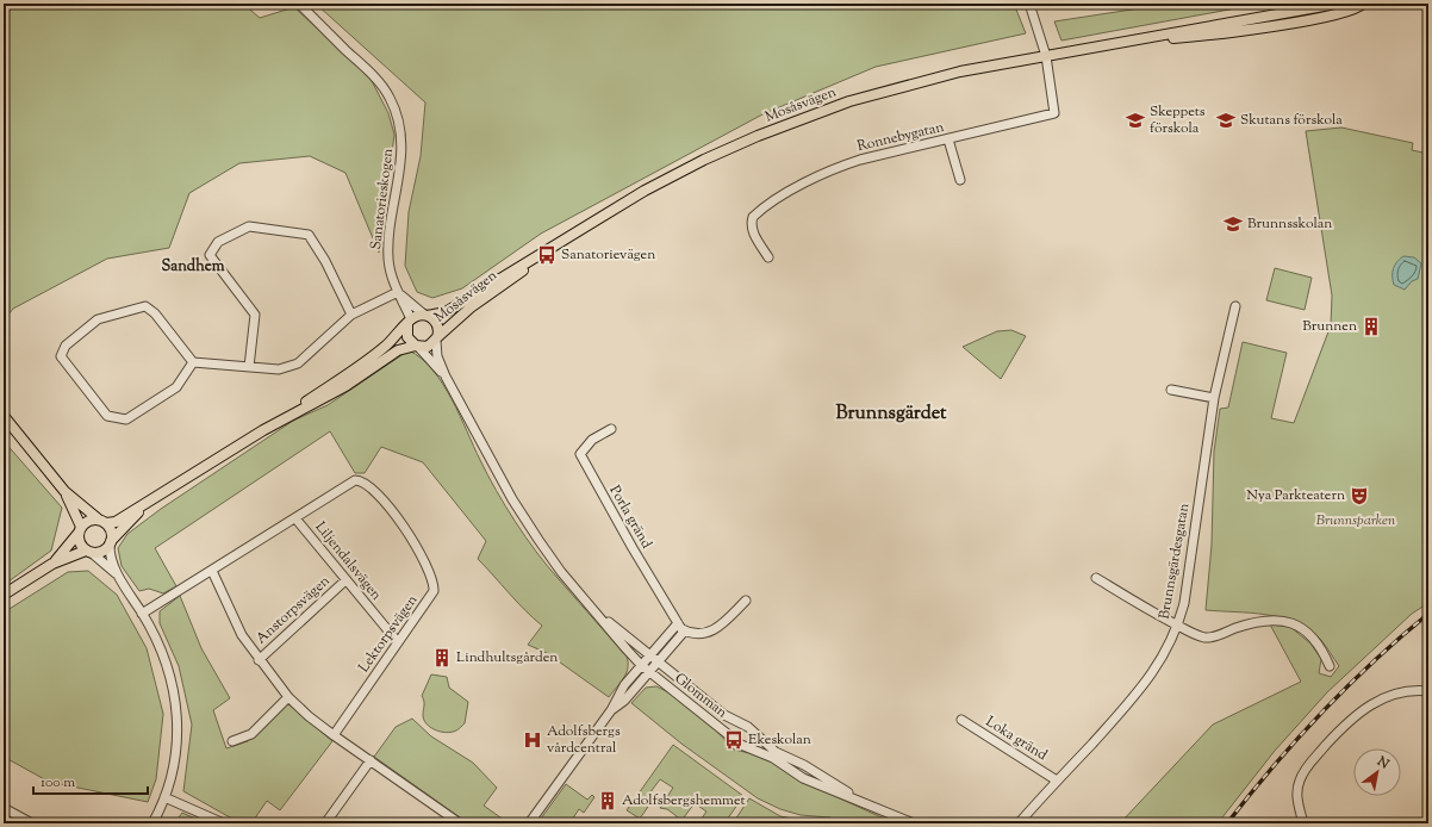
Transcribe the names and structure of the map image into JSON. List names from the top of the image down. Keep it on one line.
{"streets":{"main road":["Mosåsvägen"],"street":["Ronnebygatan","Sanatorieskogen","Porla gränd","Liljendalsvägen","Brunnsgärdesgatan","Anstorpsvägen","Lektorpsvägen","Glomman","Loka gränd"]},"crossings":[["Mosåsvägen","Ronnebygatan"],["Mosåsvägen","Glomman"],["Liljendalsvägen","Anstorpsvägen"],["Liljendalsvägen","Lektorpsvägen"],["Brunnsgärdesgatan","Loka gränd"]],"districts":["Sandhem","Brunnsgärdet"],"parks":["Brunnsparken"],"places":{"school or university":["Skeppets förskola","Skutans förskola","Brunnsskolan"],"bus stop":["Sanatorievägen","Ekeskolan"],"building":["Brunnen","Lindhultsgården","Adolfsbergshemmet"],"theatre":["Nya Parkteatern"],"hospital":["Adolfsbergs vårdcentral"]},"scale_bar":"100 m","north":"top right"}
